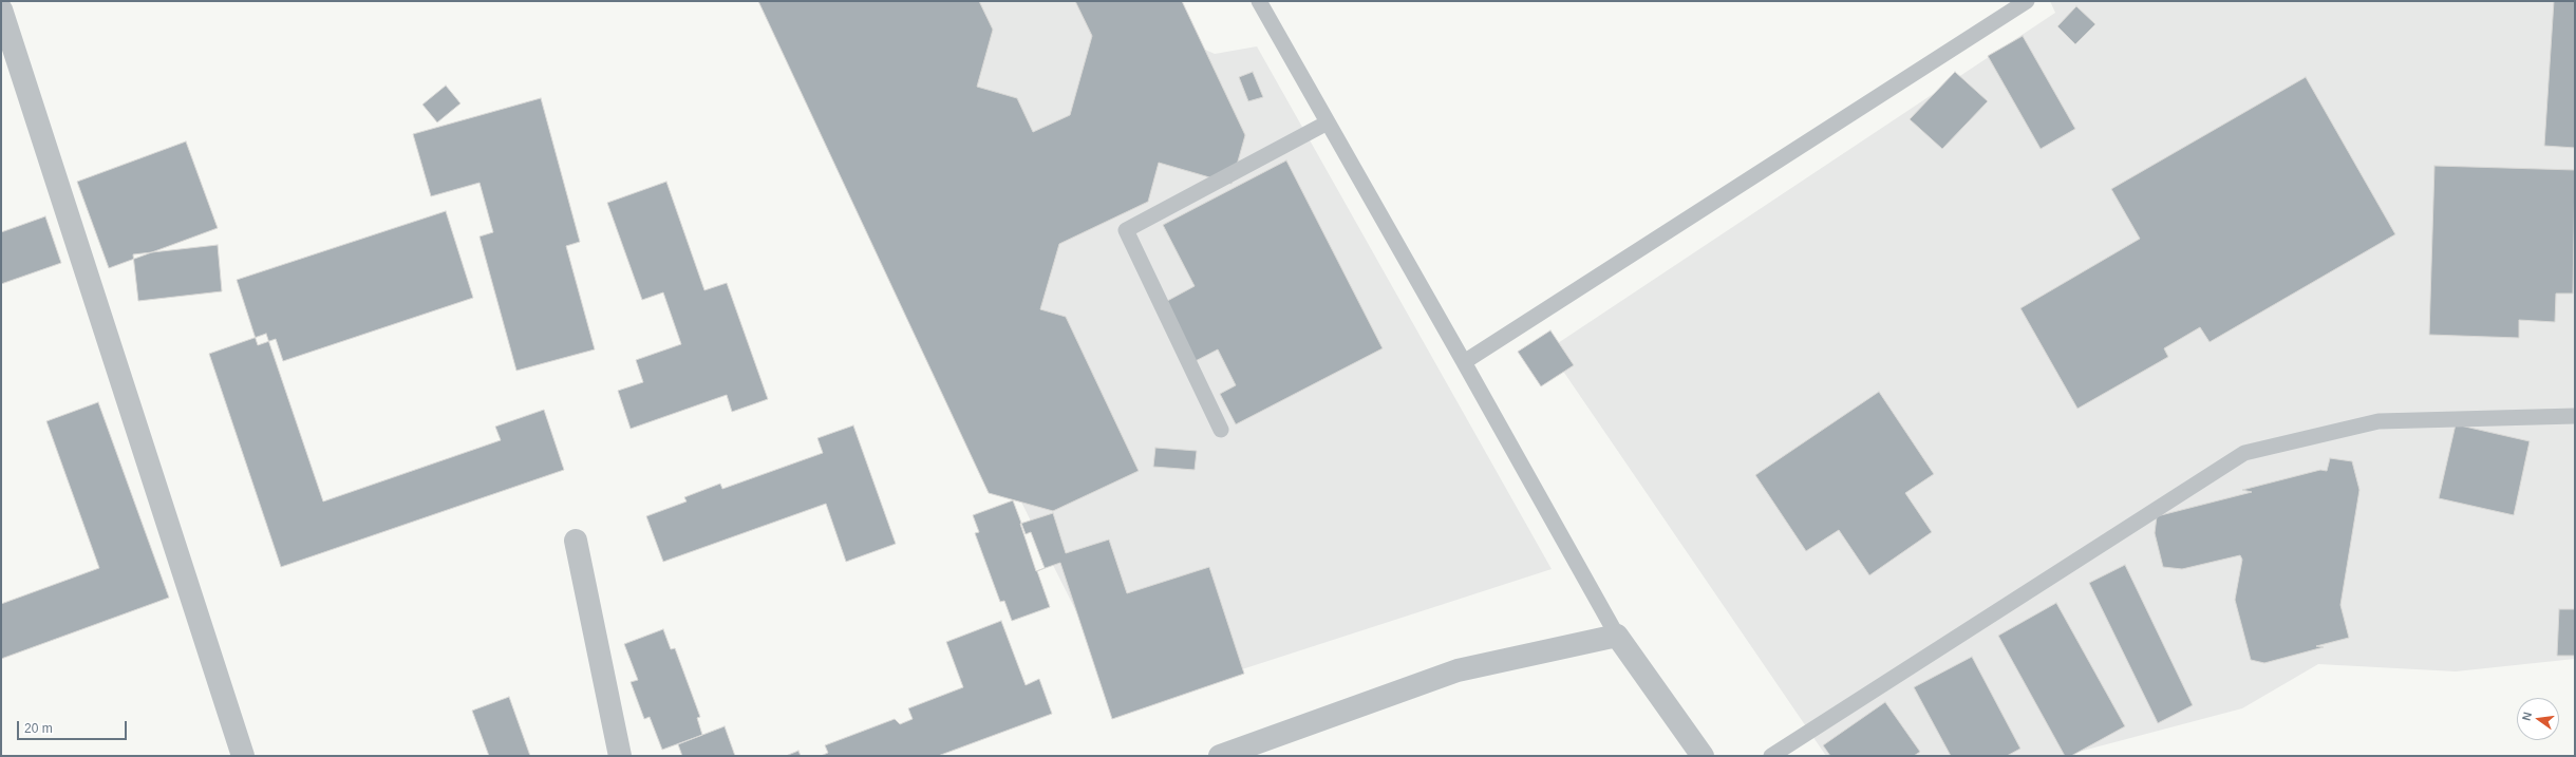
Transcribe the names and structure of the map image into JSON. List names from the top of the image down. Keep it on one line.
{"scale_bar":"20 m","north":"left"}
